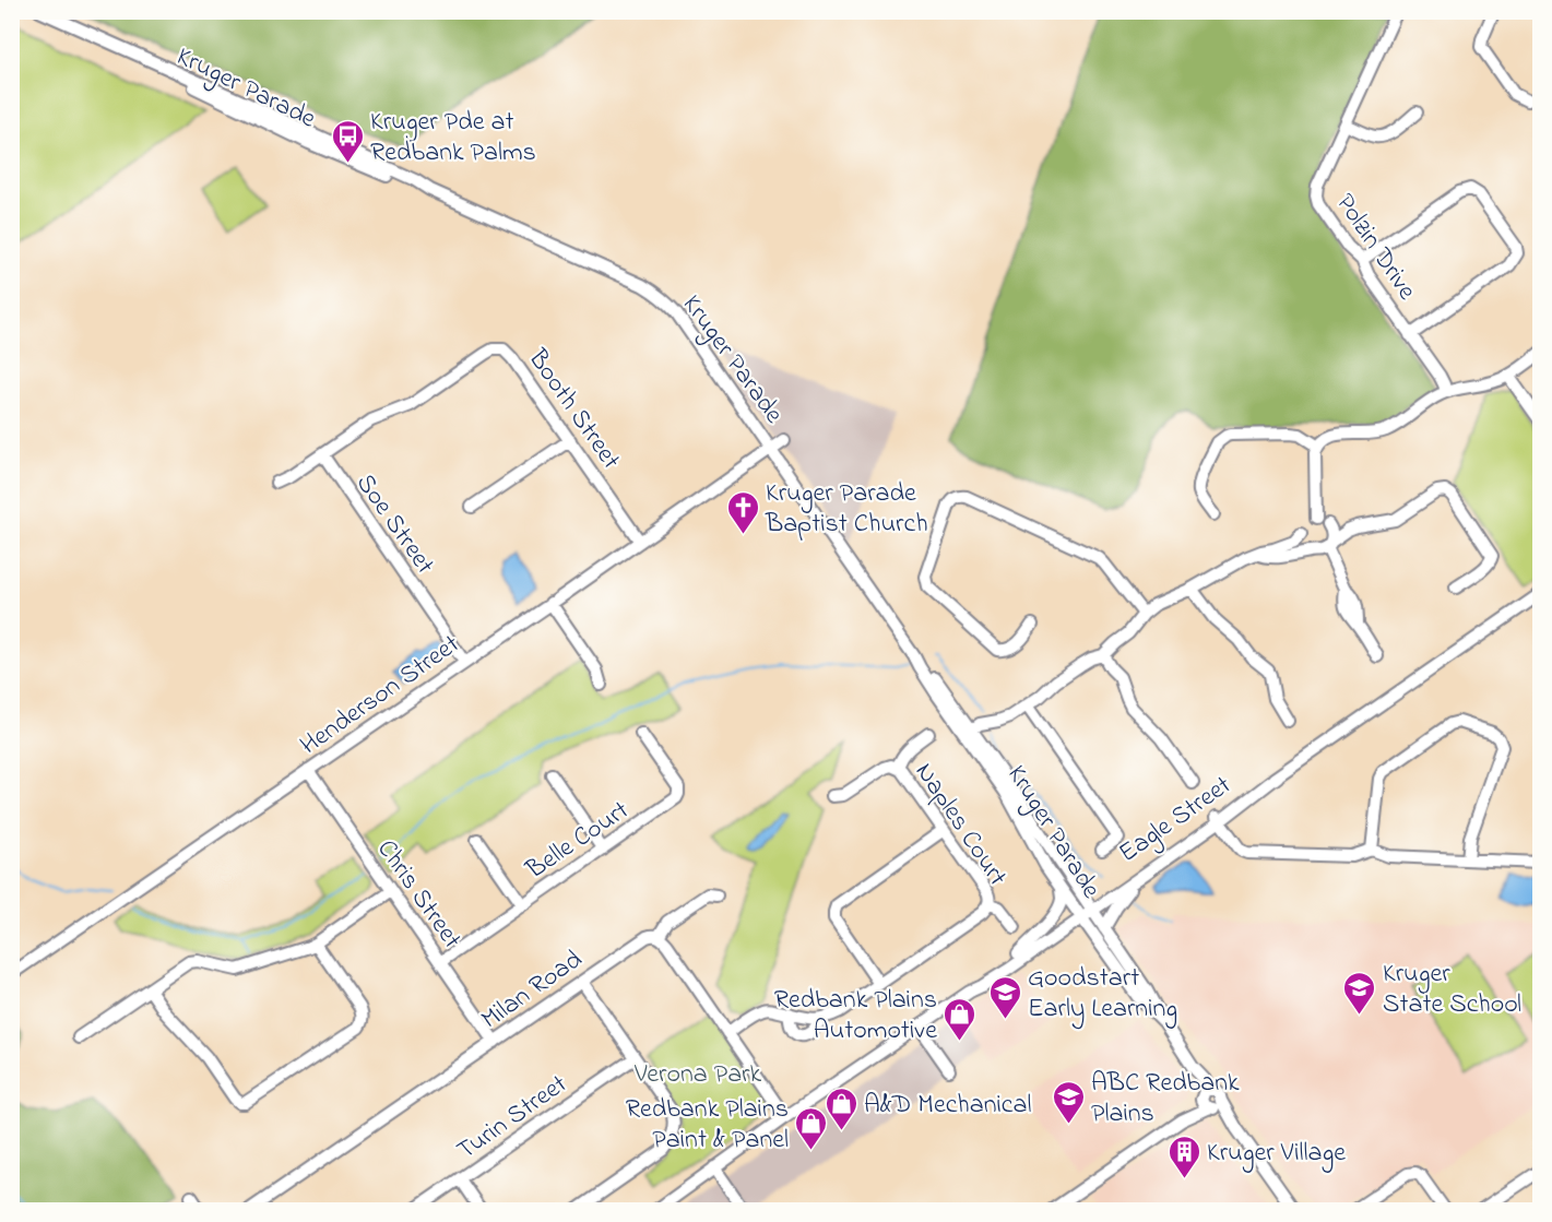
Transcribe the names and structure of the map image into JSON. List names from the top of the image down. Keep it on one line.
{"streets":{"street":["Kruger Parade","Polzin Drive","Booth Street","Soe Street","Henderson Street","Eagle Street","Naples Court","Belle Court","Chris Street","Milan Road","Turin Street"]},"crossings":[["Kruger Parade","Henderson Street"],["Kruger Parade","Eagle Street"],["Booth Street","Soe Street"],["Booth Street","Henderson Street"],["Soe Street","Henderson Street"],["Henderson Street","Chris Street"],["Belle Court","Chris Street"],["Chris Street","Milan Road"]],"parks":["Verona Park"],"places":{"bus stop":["Kruger Pde at Redbank Palms"],"church":["Kruger Parade Baptist Church"],"school or university":["Kruger State School","Goodstart Early Learning","ABC Redbank Plains"],"shop":["Redbank Plains Automotive","A&D Mechanical","Redbank Plains Paint & Panel"],"building":["Kruger Village"]}}
